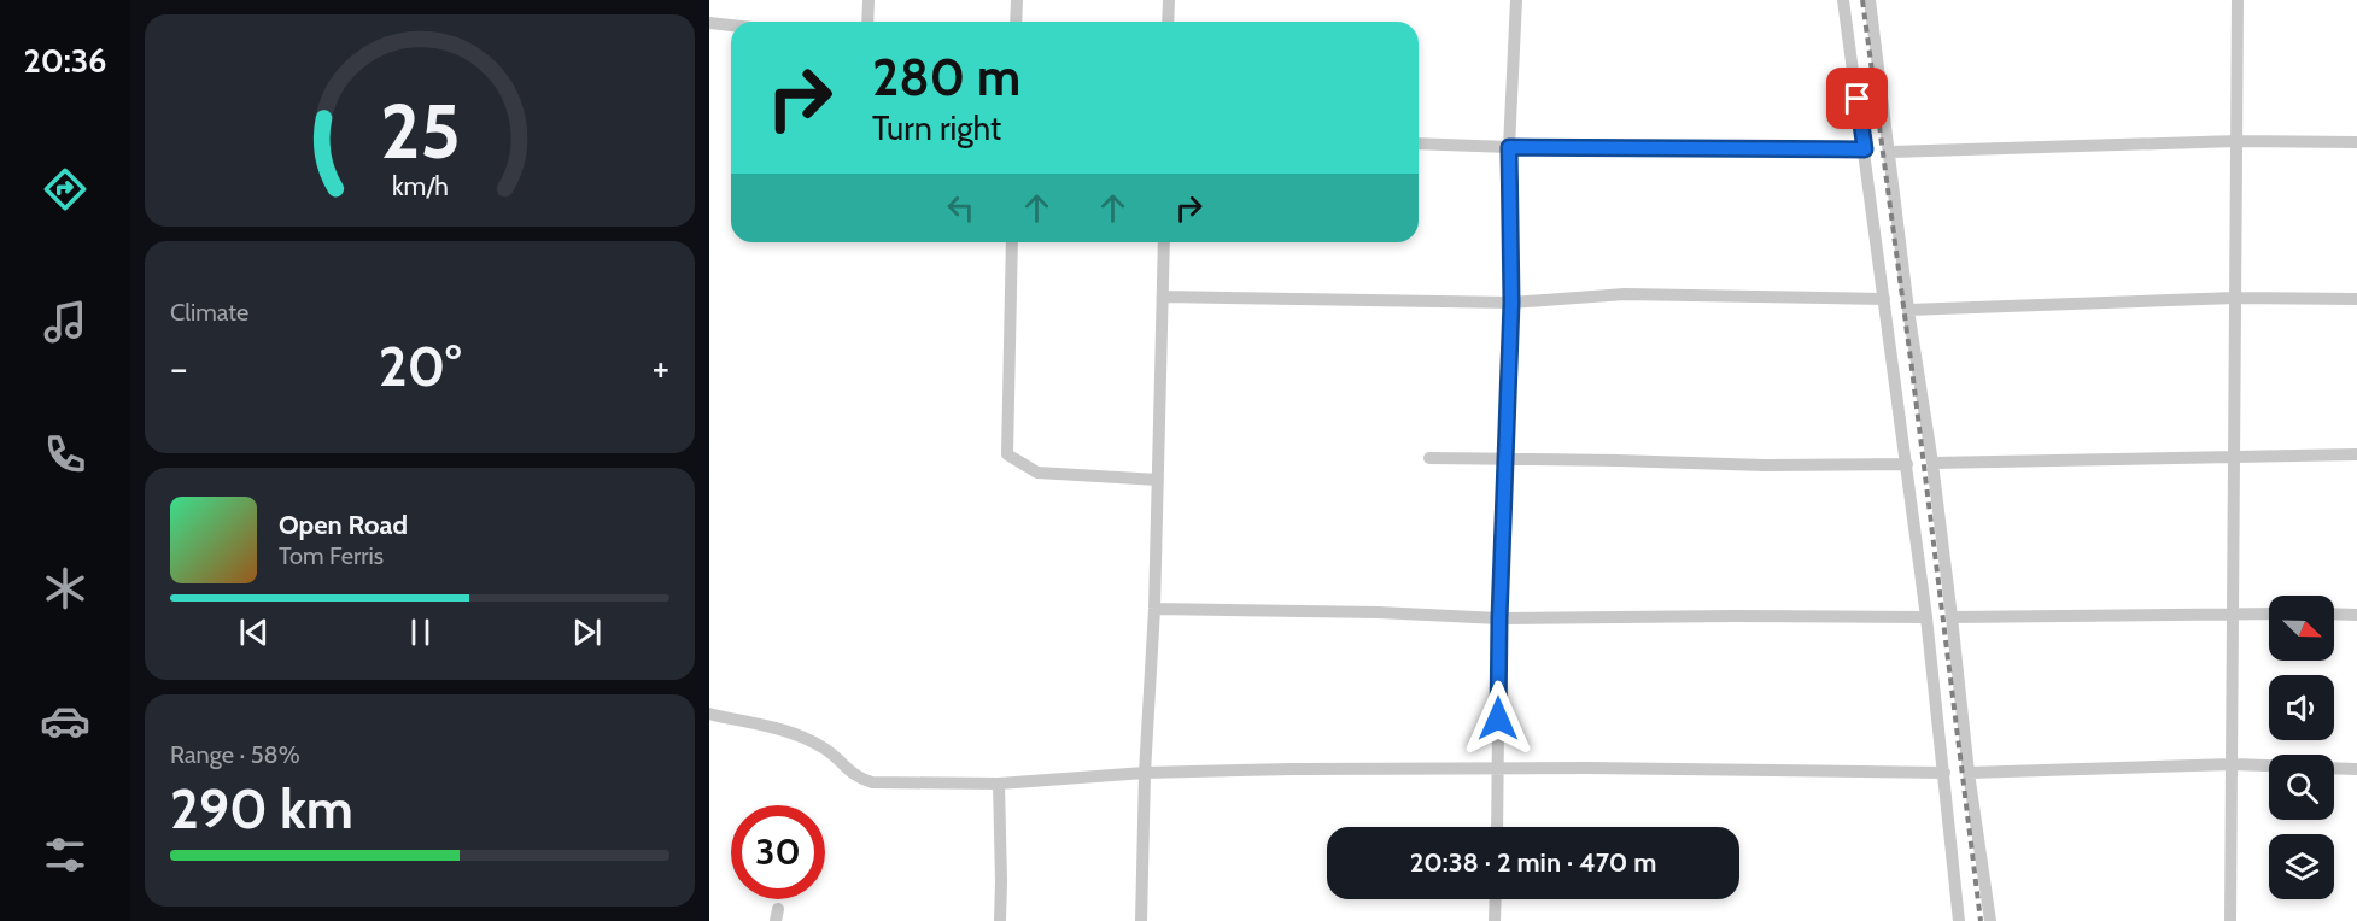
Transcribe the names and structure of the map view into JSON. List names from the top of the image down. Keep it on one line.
{"north":"bottom right","page":{"tabs":"20:36","turn":["280 m","Turn right"],"tile":["Climate",["Range · 58%","290 km"]],"heat":["−","20°","+"],"song":["Open Road","Tom Ferris"],"limit":"30","trip":"20:38 · 2 min · 470 m","gauge":["25","km/h"]}}
